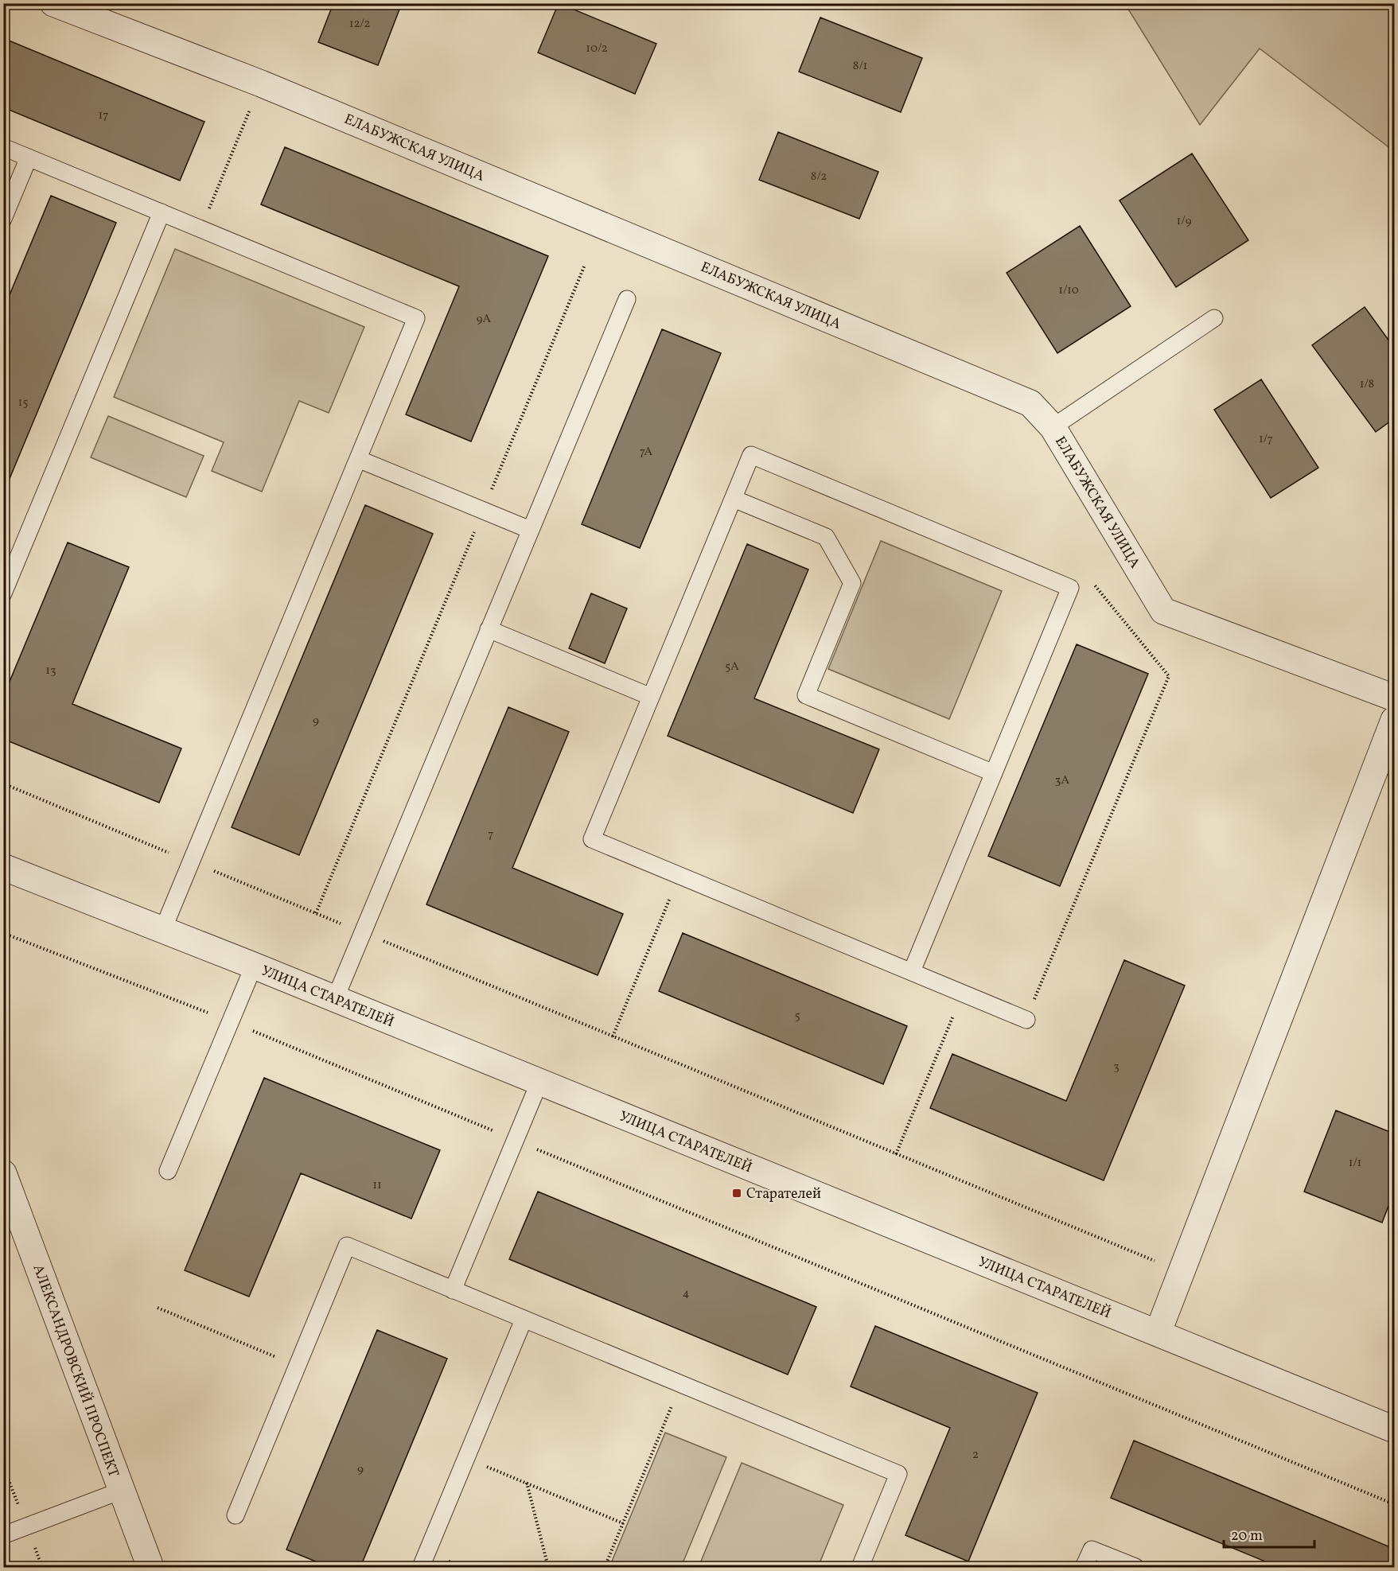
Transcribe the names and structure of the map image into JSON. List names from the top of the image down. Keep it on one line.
{"streets":{"street":["ЕЛАБУЖСКАЯ УЛИЦА","УЛИЦА СТАРАТЕЛЕЙ","АЛЕКСАНДРОВСКИЙ ПРОСПЕКТ"]},"places":{"transit":["Старателей"]},"house_numbers":["12/2","10/2","8/1","17","8/2","1/9","1/10","9А","1/8","15","1/7","7А","5А","13","9","3А","7","5","3","1/1","11","4","2","9"],"scale_bar":"20 m"}
